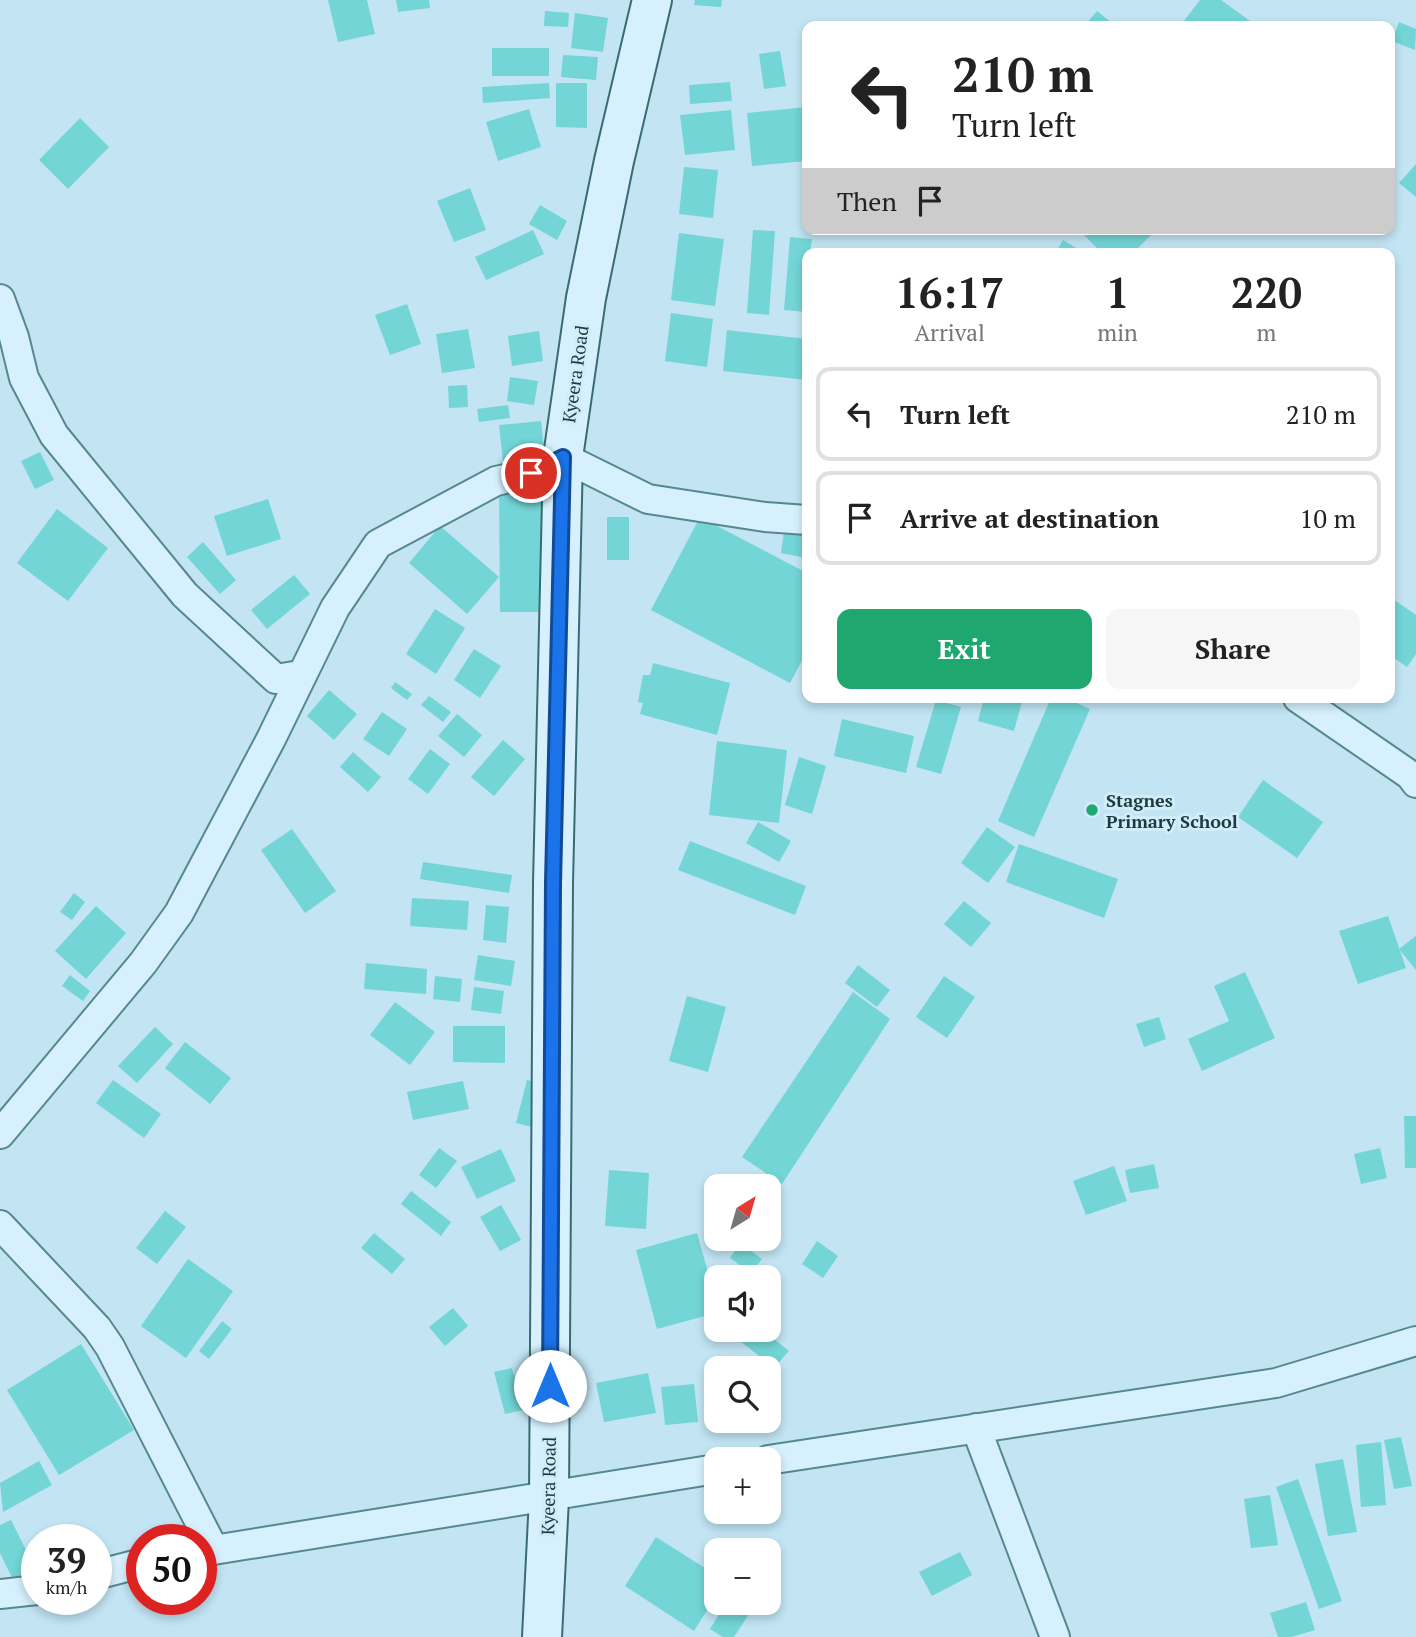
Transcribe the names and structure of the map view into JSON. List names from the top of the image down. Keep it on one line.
{"streets":{"main road":["Kyeera Road"]},"places":["Stagnes Primary School"],"north":"top right","page":{"turn":["210 m","Turn left"],"then":"Then","eta":["16:17","Arrival","1","min","220","m"],"list":[{"name":"Turn left","value":"210 m"},{"name":"Arrive at destination","value":"10 m"}],"buttons":["Exit","Share"],"map_buttons":["+","−"],"speed":"39 km/h","limit":"50"}}
